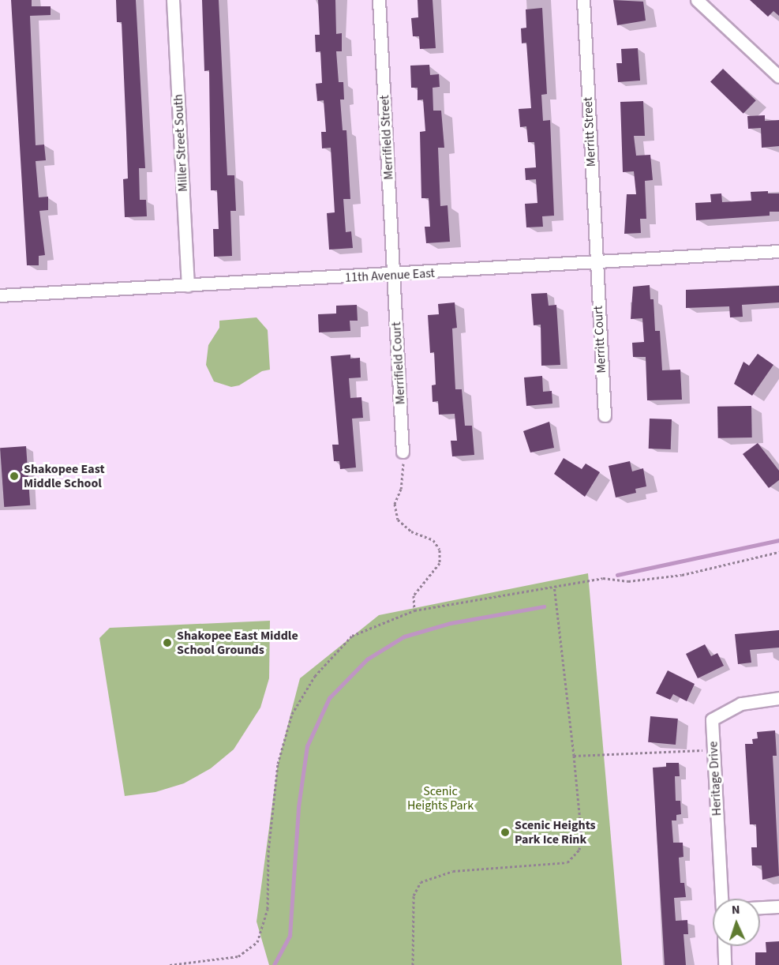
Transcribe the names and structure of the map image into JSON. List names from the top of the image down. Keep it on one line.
{"streets":{"street":["Merritt Street","Merrifield Street","Miller Street South","11th Avenue East","Merritt Court","Merrifield Court","Heritage Drive"]},"crossings":[["Merritt Street","11th Avenue East"],["Merritt Street","Merritt Court"],["Merrifield Street","11th Avenue East"],["Merrifield Street","Merrifield Court"],["Miller Street South","11th Avenue East"],["11th Avenue East","Merritt Court"],["11th Avenue East","Merrifield Court"]],"parks":["Scenic Heights Park"],"places":["Shakopee East Middle School","Shakopee East Middle School Grounds","Scenic Heights Park Ice Rink"],"north":"top"}
